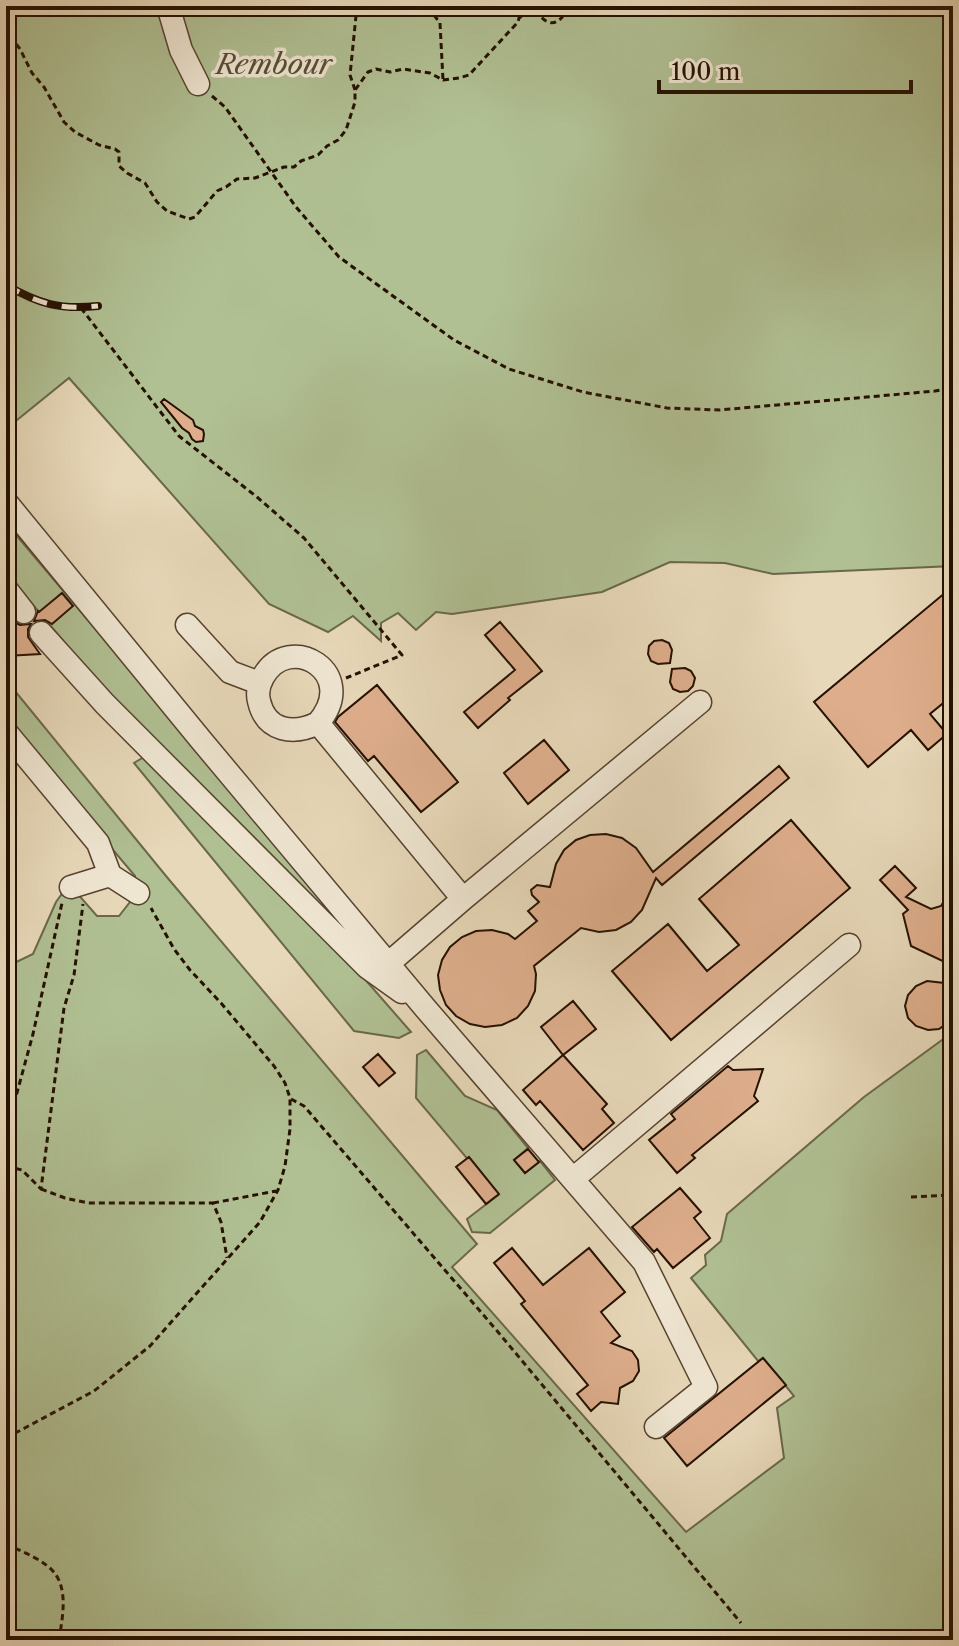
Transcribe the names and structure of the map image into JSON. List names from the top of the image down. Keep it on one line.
{"parks":["Rembour"],"scale_bar":"100 m"}
